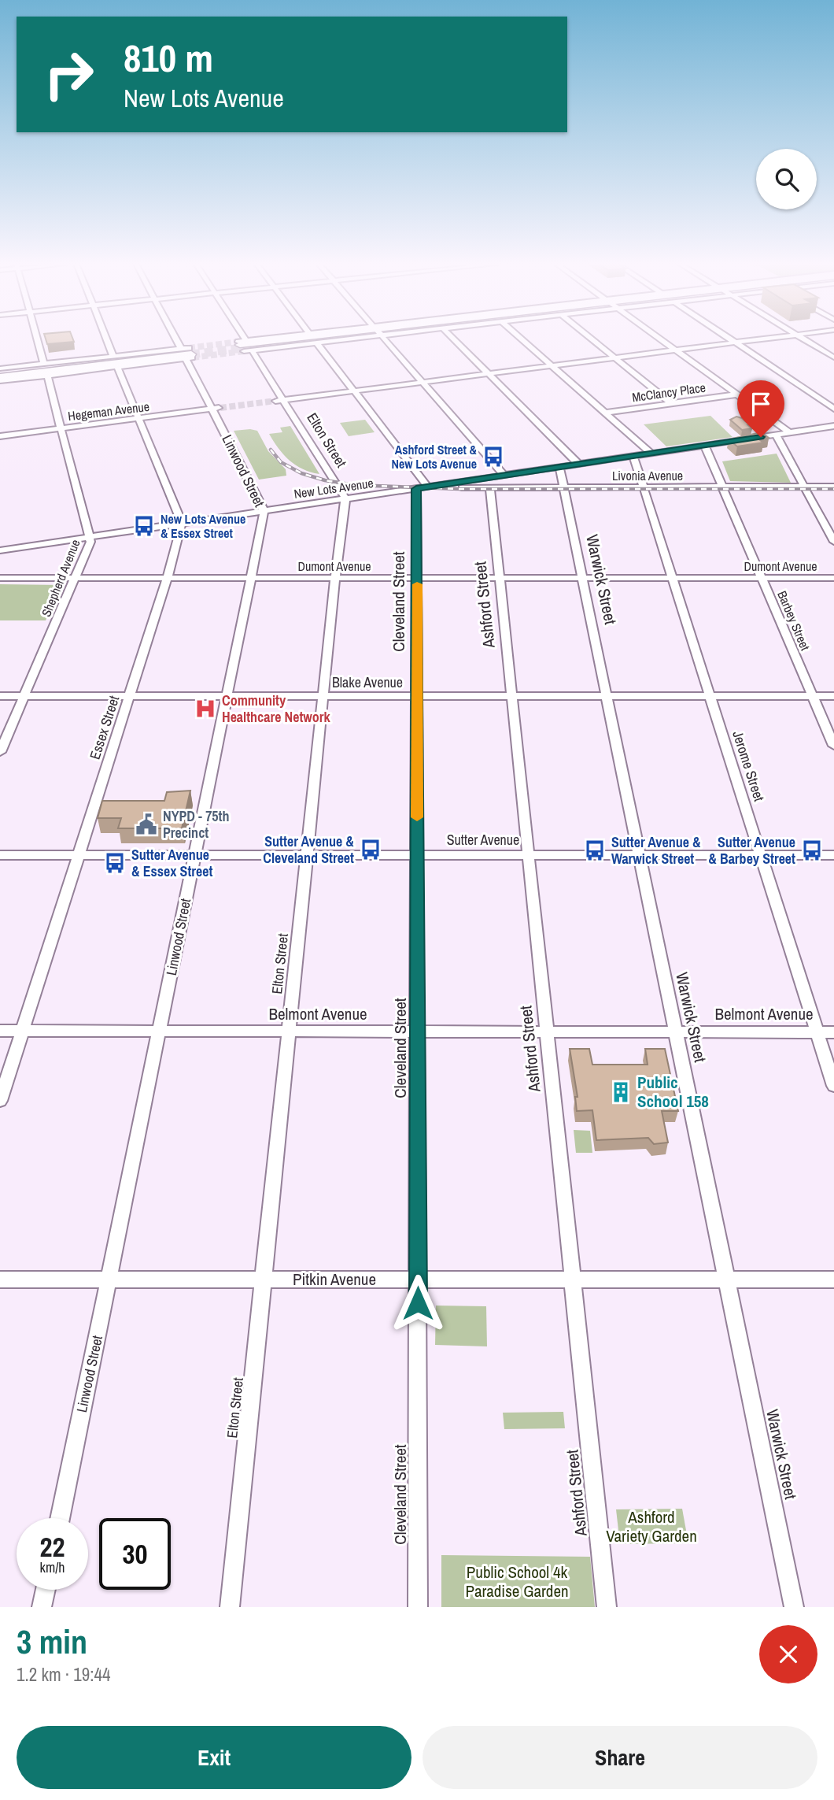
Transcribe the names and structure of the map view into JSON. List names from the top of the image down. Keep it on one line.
{"streets":{"street":["McClancy Place","Hegeman Avenue","Elton Street","Linwood Street","Livonia Avenue","New Lots Avenue","Dumont Avenue","Shepherd Avenue","Warwick Street","Cleveland Street","Ashford Street","Barbey Street","Blake Avenue","Essex Street","Jerome Street","Sutter Avenue","Belmont Avenue","Pitkin Avenue"]},"crossings":[["Hegeman Avenue","Linwood Street"],["Hegeman Avenue","Shepherd Avenue"],["Elton Street","New Lots Avenue"],["Elton Street","Dumont Avenue"],["Elton Street","Blake Avenue"],["Elton Street","Sutter Avenue"],["Elton Street","Belmont Avenue"],["Elton Street","Pitkin Avenue"],["Linwood Street","New Lots Avenue"],["Linwood Street","Dumont Avenue"],["Linwood Street","Blake Avenue"],["Linwood Street","Sutter Avenue"],["Linwood Street","Belmont Avenue"],["Linwood Street","Pitkin Avenue"],["Livonia Avenue","New Lots Avenue"],["Livonia Avenue","Warwick Street"],["Livonia Avenue","Cleveland Street"],["Livonia Avenue","Ashford Street"],["Livonia Avenue","Barbey Street"],["Livonia Avenue","Jerome Street"],["New Lots Avenue","Shepherd Avenue"],["New Lots Avenue","Warwick Street"],["New Lots Avenue","Cleveland Street"],["New Lots Avenue","Barbey Street"],["New Lots Avenue","Essex Street"],["New Lots Avenue","Jerome Street"],["Dumont Avenue","Shepherd Avenue"],["Dumont Avenue","Warwick Street"],["Dumont Avenue","Cleveland Street"],["Dumont Avenue","Ashford Street"],["Dumont Avenue","Barbey Street"],["Dumont Avenue","Essex Street"],["Dumont Avenue","Jerome Street"],["Shepherd Avenue","Blake Avenue"],["Warwick Street","Blake Avenue"],["Warwick Street","Sutter Avenue"],["Warwick Street","Belmont Avenue"],["Warwick Street","Pitkin Avenue"],["Cleveland Street","Blake Avenue"],["Cleveland Street","Sutter Avenue"],["Cleveland Street","Belmont Avenue"],["Cleveland Street","Pitkin Avenue"],["Ashford Street","Blake Avenue"],["Ashford Street","Sutter Avenue"],["Ashford Street","Belmont Avenue"],["Ashford Street","Pitkin Avenue"],["Barbey Street","Blake Avenue"],["Blake Avenue","Essex Street"],["Blake Avenue","Jerome Street"],["Essex Street","Sutter Avenue"],["Essex Street","Belmont Avenue"],["Jerome Street","Sutter Avenue"],["Jerome Street","Belmont Avenue"]],"parks":["Ashford Variety Garden","Public School 4k Paradise Garden"],"places":{"bus stop":["Ashford Street & New Lots Avenue","New Lots Avenue & Essex Street","Sutter Avenue & Cleveland Street","Sutter Avenue & Warwick Street","Sutter Avenue & Barbey Street","Sutter Avenue & Essex Street"],"hospital":["Community Healthcare Network"],"public building":["NYPD - 75th Precinct"],"building":["Public School 158"]},"page":{"turn":["810 m","New Lots Avenue"],"speed":"22 km/h","limit":"30","heading":["3 min","1.2 km · 19:44"],"buttons":["Exit","Share"]}}
